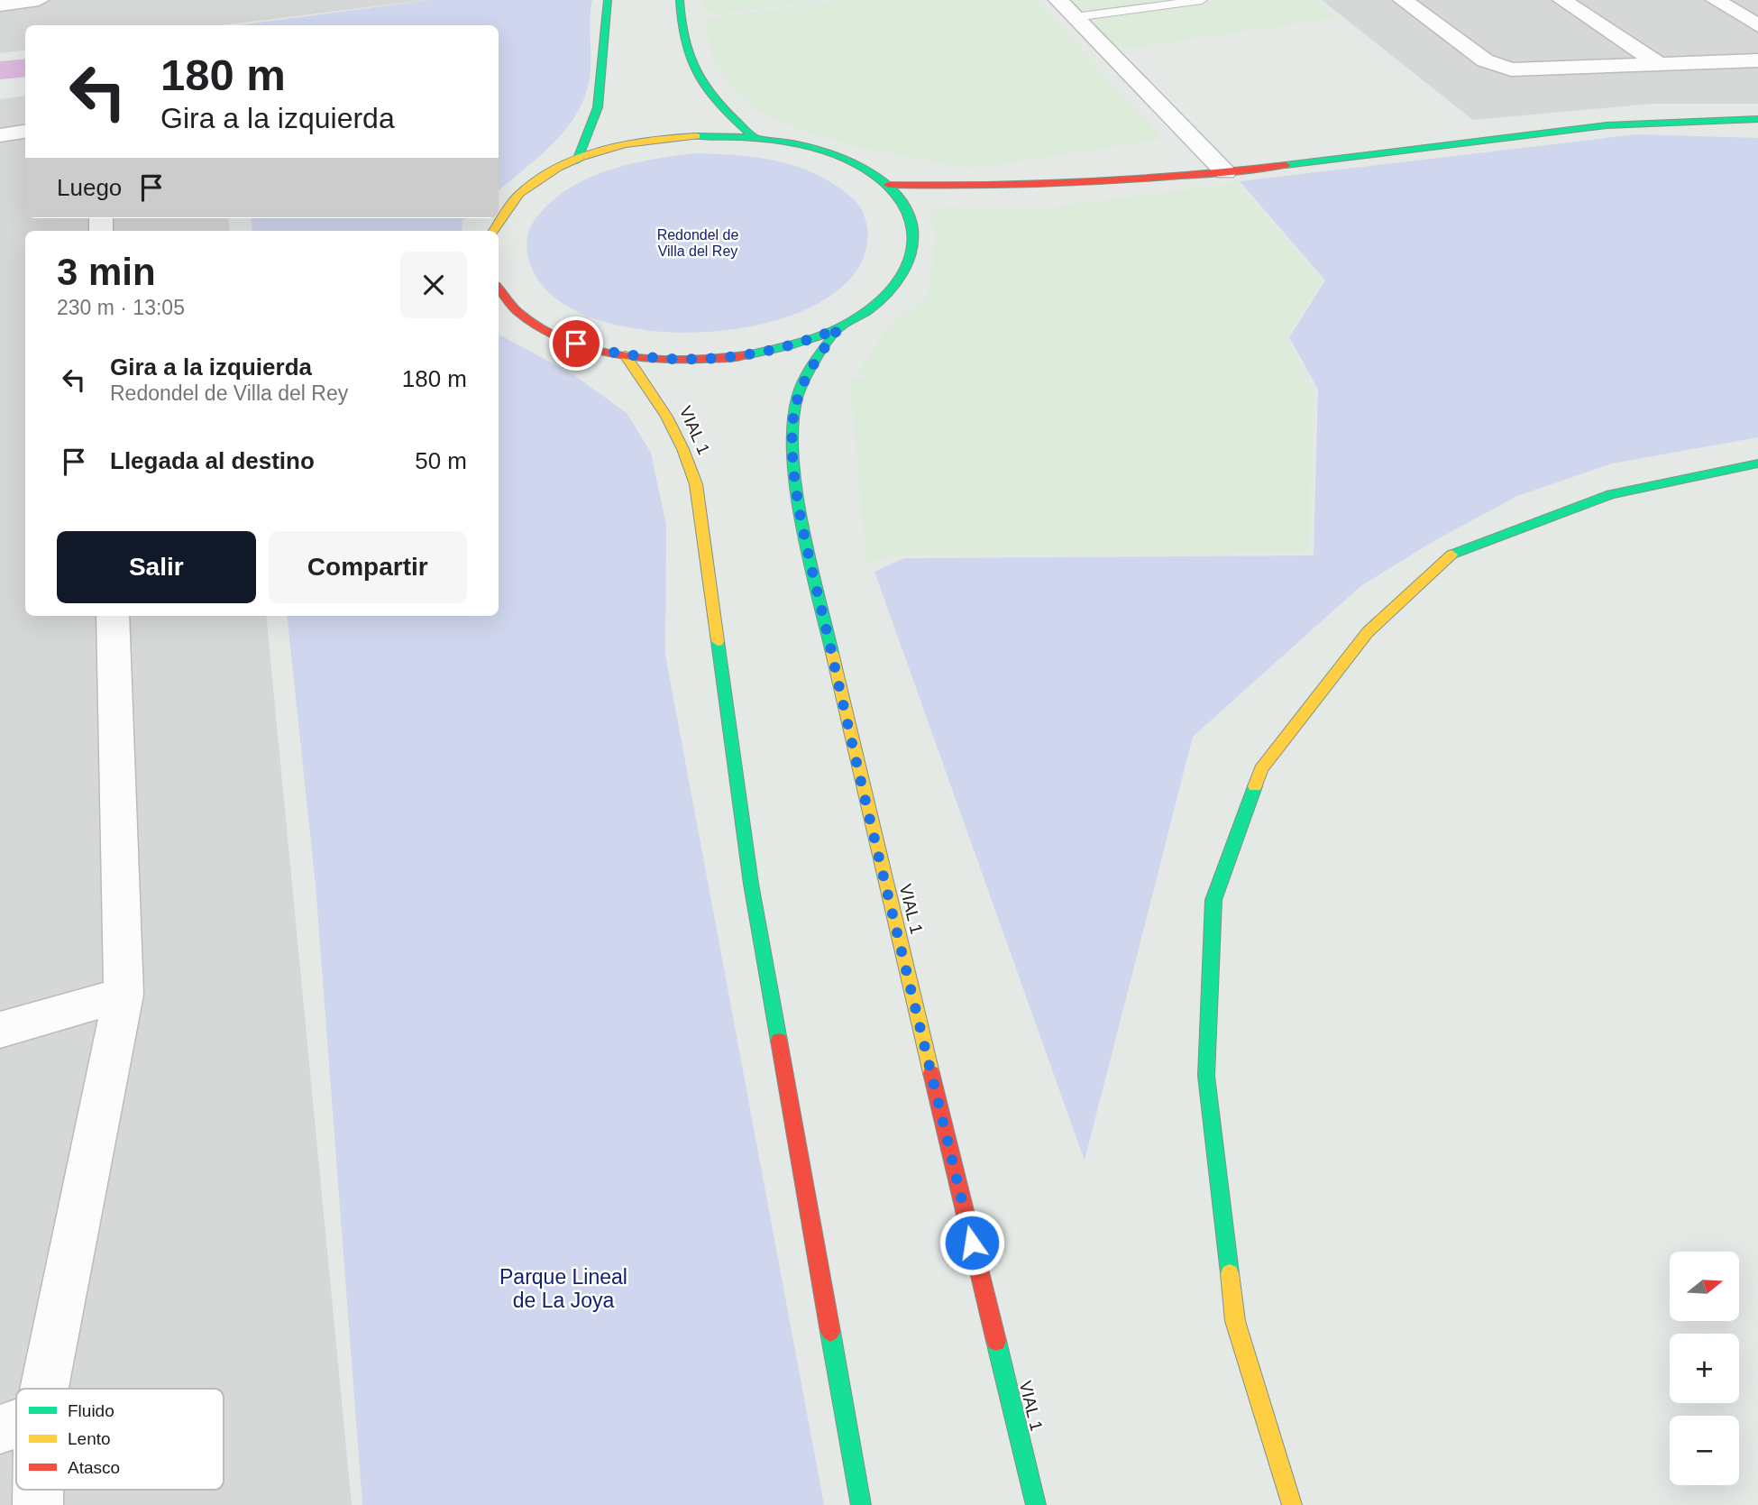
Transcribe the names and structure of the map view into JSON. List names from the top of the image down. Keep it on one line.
{"streets":{"street":["VIAL 1"]},"parks":["Redondel de Villa del Rey","Parque Lineal de La Joya"],"legend":["Fluido","Lento","Atasco"],"north":"right","page":{"turn":["180 m","Gira a la izquierda"],"then":"Luego","heading":["3 min","230 m · 13:05"],"list":[{"name":"Gira a la izquierda","note":"Redondel de Villa del Rey","value":"180 m"},{"name":"Llegada al destino","value":"50 m"}],"buttons":["Salir","Compartir"],"map_buttons":["+","−"]}}
